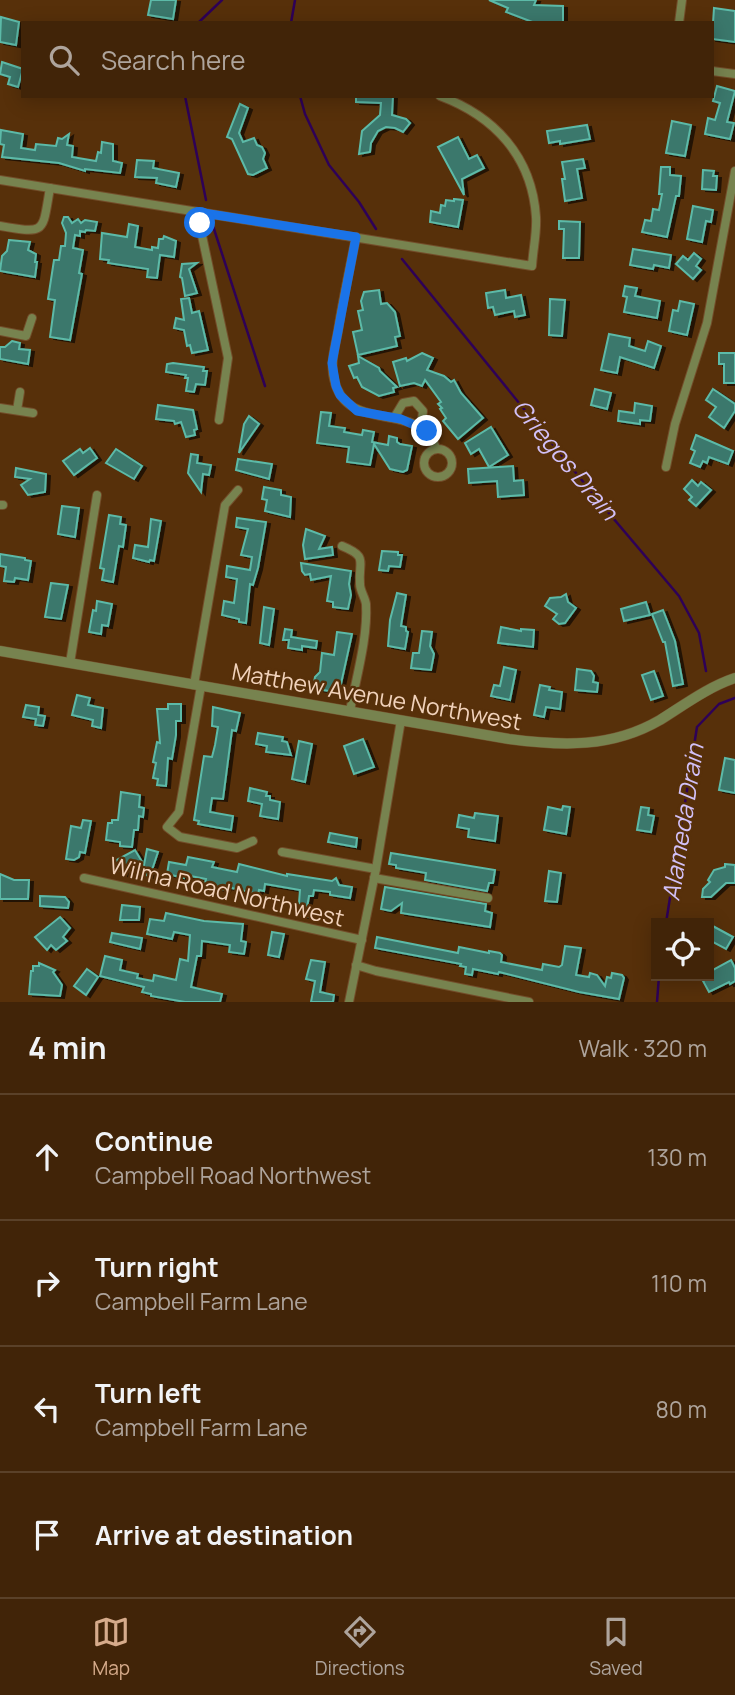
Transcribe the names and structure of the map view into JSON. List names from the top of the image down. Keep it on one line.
{"streets":{"street":["Matthew Avenue Northwest","Wilma Road Northwest"]},"water":["Griegos Drain","Alameda Drain"],"page":{"search":"Search here","heading":["4 min","Walk · 320 m"],"list":[["Continue","Campbell Road Northwest","130 m"],["Turn right","Campbell Farm Lane","110 m"],["Turn left","Campbell Farm Lane","80 m"],"Arrive at destination"],"nav":["Map","Directions","Saved"]}}
